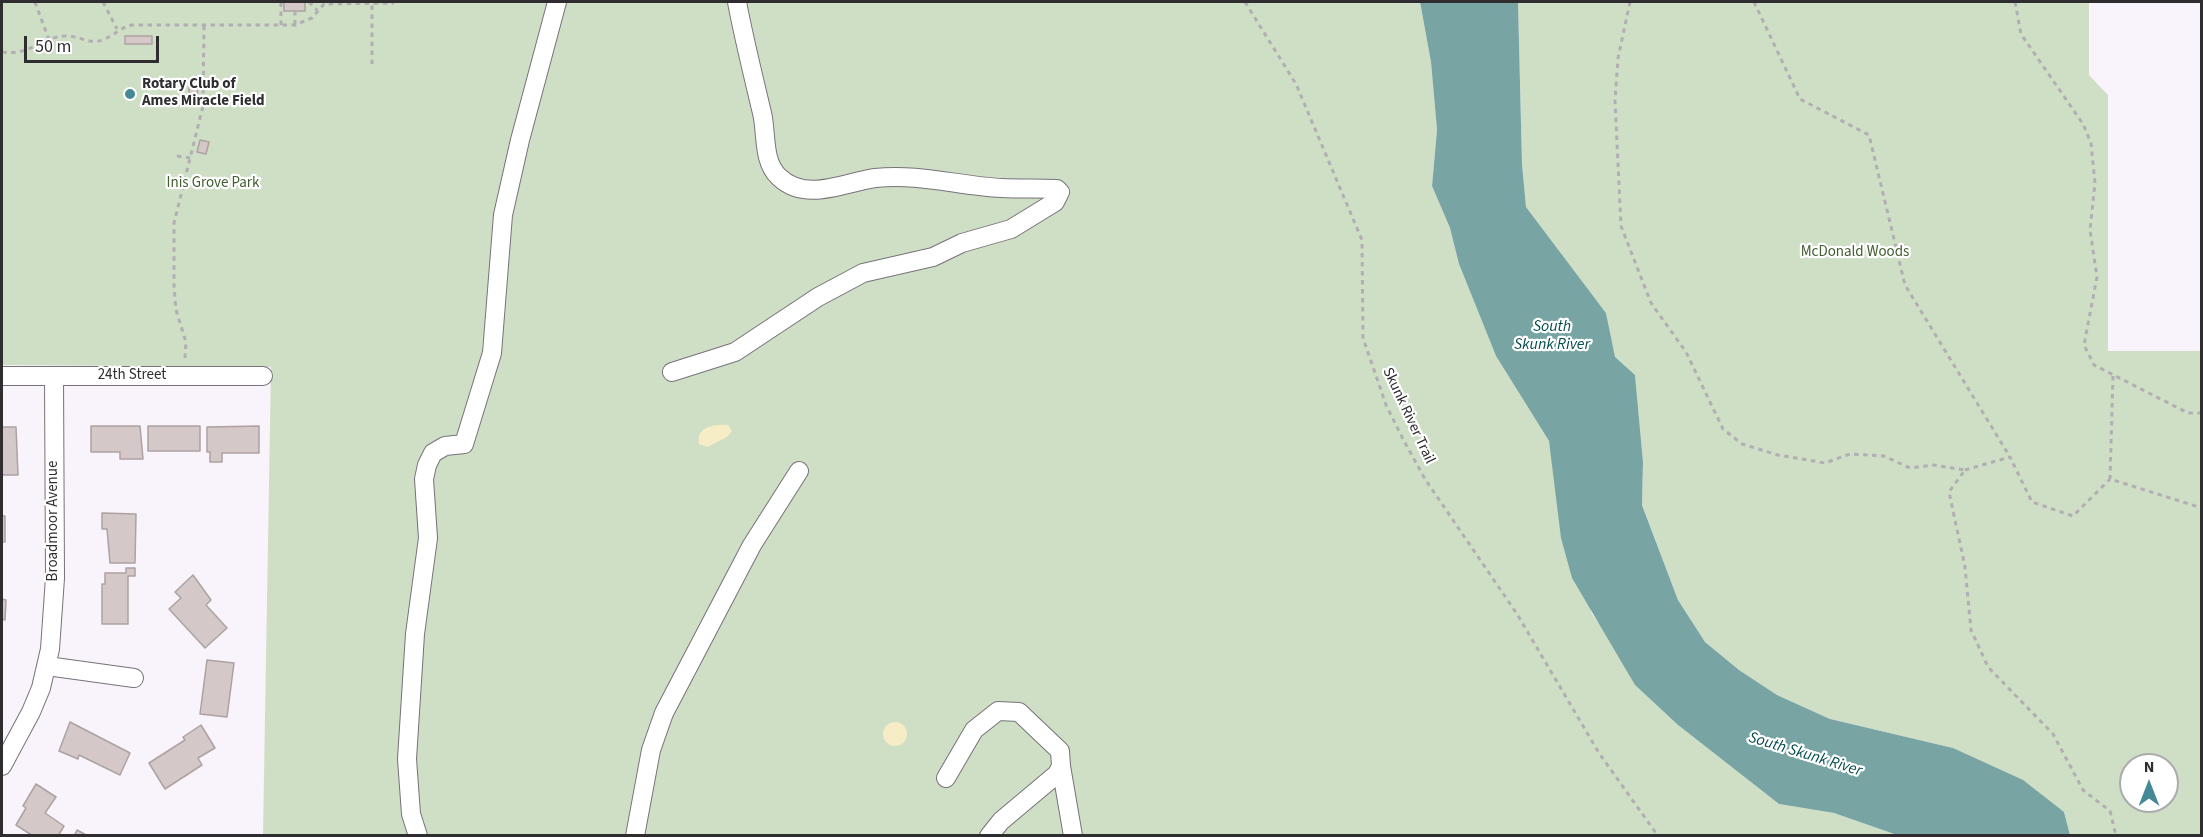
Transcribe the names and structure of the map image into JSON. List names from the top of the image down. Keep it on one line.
{"streets":{"street":["24th Street","Broadmoor Avenue"],"path":["Skunk River Trail"]},"crossings":[["24th Street","Broadmoor Avenue"]],"water":["South Skunk River"],"parks":["Inis Grove Park","McDonald Woods"],"places":["Rotary Club of Ames Miracle Field"],"scale_bar":"50 m","north":"top"}
